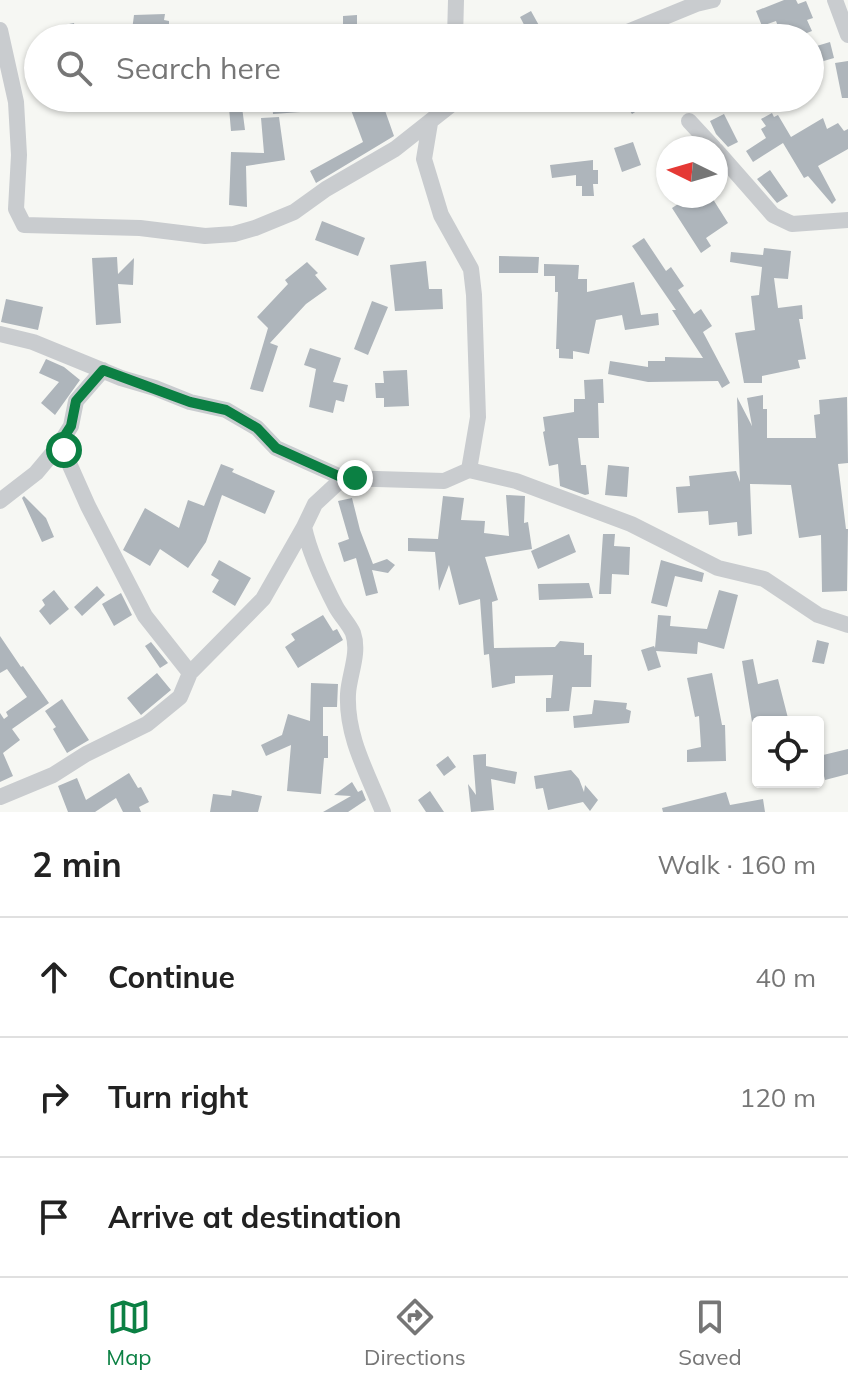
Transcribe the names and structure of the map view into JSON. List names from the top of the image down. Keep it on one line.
{"north":"left","page":{"search":"Search here","heading":["2 min","Walk · 160 m"],"list":[["Continue","40 m"],["Turn right","120 m"],"Arrive at destination"],"nav":["Map","Directions","Saved"]}}
